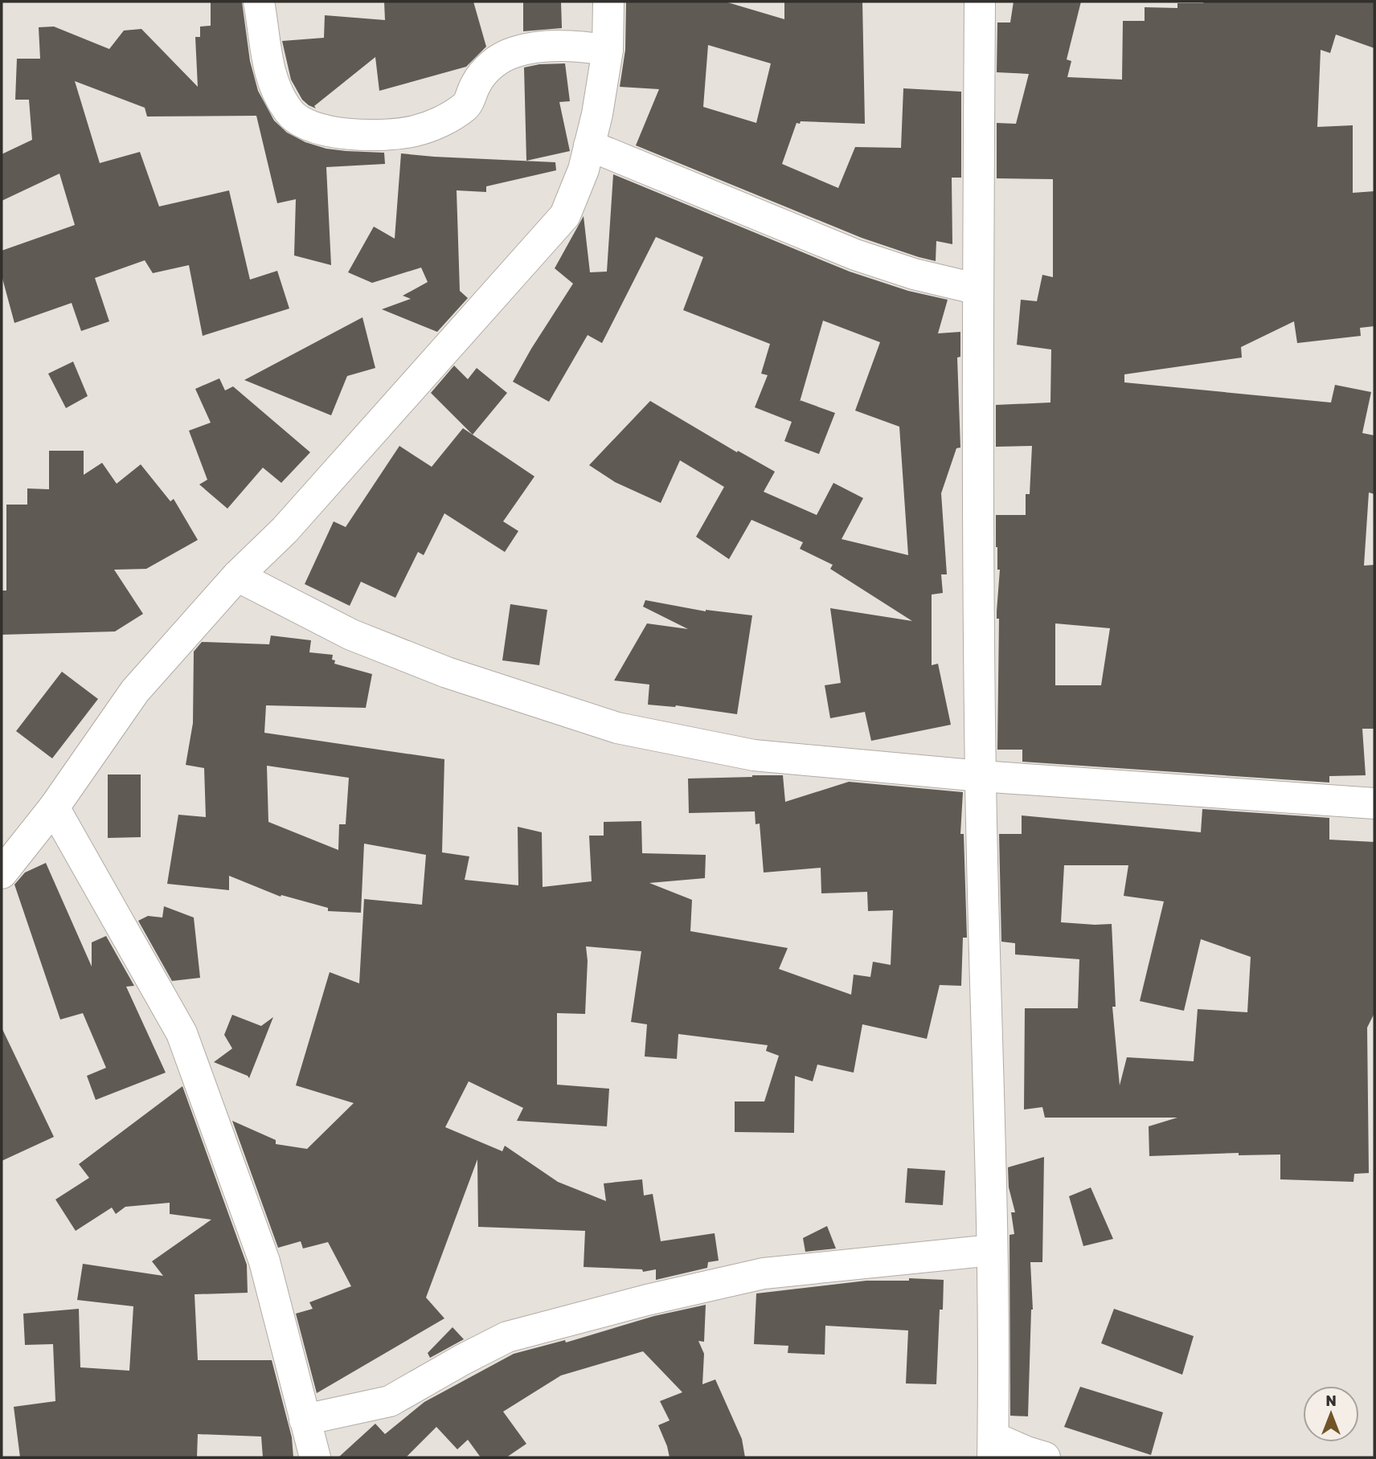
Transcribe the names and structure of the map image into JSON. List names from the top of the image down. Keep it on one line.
{"north":"top"}
